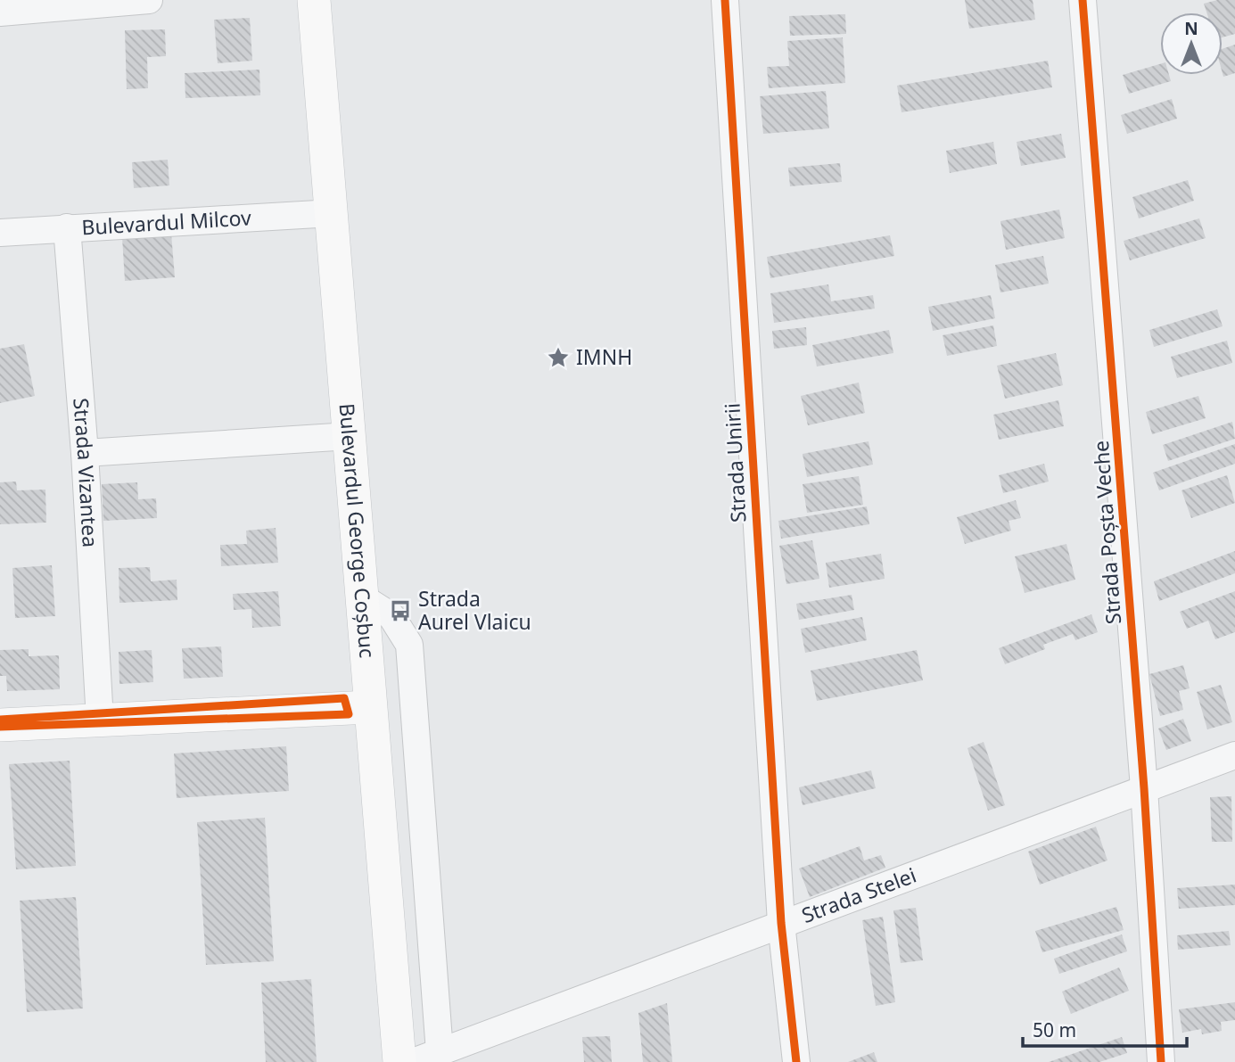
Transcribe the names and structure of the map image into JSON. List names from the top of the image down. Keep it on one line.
{"streets":{"main road":["Bulevardul George Coșbuc"],"street":["Bulevardul Milcov","Strada Unirii","Strada Vizantea","Strada Poșta Veche","Strada Stelei"]},"crossings":[["Bulevardul Milcov","Strada Vizantea"],["Bulevardul Milcov","Bulevardul George Coșbuc"],["Strada Unirii","Strada Stelei"],["Strada Poșta Veche","Strada Stelei"]],"places":{"place":["IMNH"],"bus stop":["Strada Aurel Vlaicu"]},"scale_bar":"50 m","north":"top"}
